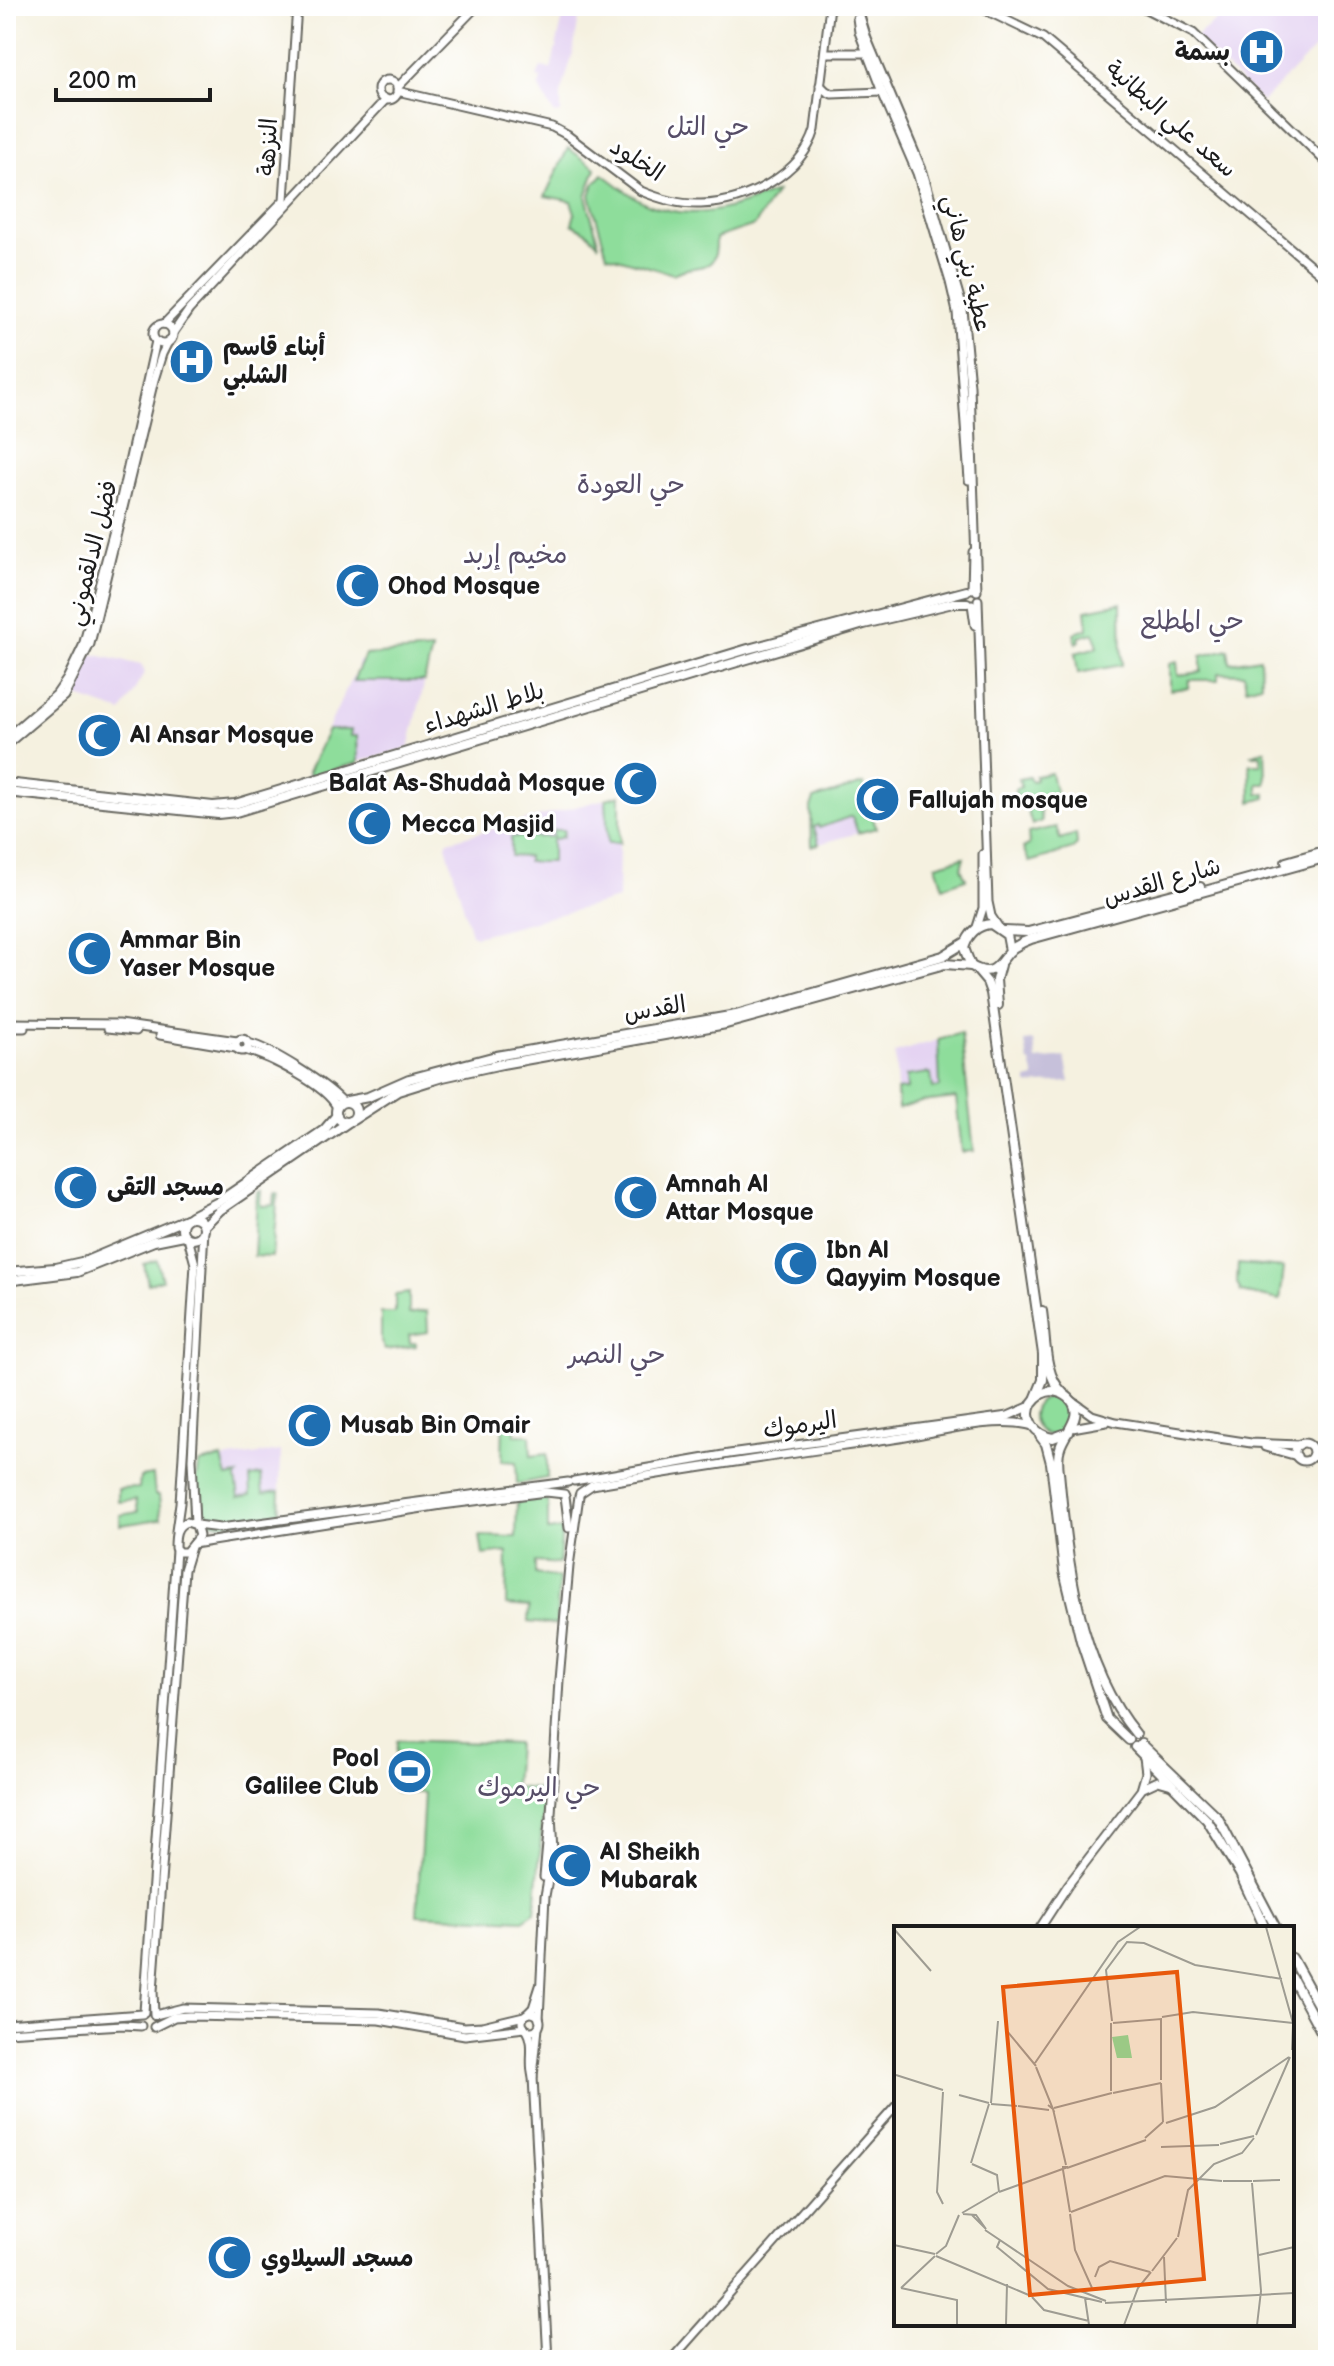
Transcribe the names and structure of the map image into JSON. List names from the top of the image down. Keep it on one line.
{"streets":{"main road":["بلاط الشهداء","شارع القدس","القدس"],"street":["سعد علي البطانية","النزهة","الخلود","عطية بني هاني","فضل الدلقموني","اليرموك"]},"crossings":[["عطية بني هاني","بلاط الشهداء"],["عطية بني هاني","شارع القدس"],["عطية بني هاني","القدس"],["شارع القدس","القدس"]],"districts":["حي التل","حي العودة","مخيم إربد","حي المطلع","حي النصر","حي اليرموك"],"places":{"hospital":["بسمة","أبناء قاسم الشلبي"],"mosque":["Ohod Mosque","Al Ansar Mosque","Balat As-Shudaà Mosque","Fallujah mosque","Mecca Masjid","Ammar Bin Yaser Mosque","مسجد التقى","Amnah Al Attar Mosque","Ibn Al Qayyim Mosque","Musab Bin Omair","Al Sheikh Mubarak","مسجد السيلاوي"],"sports":["Pool Galilee Club"]},"scale_bar":"200 m"}
